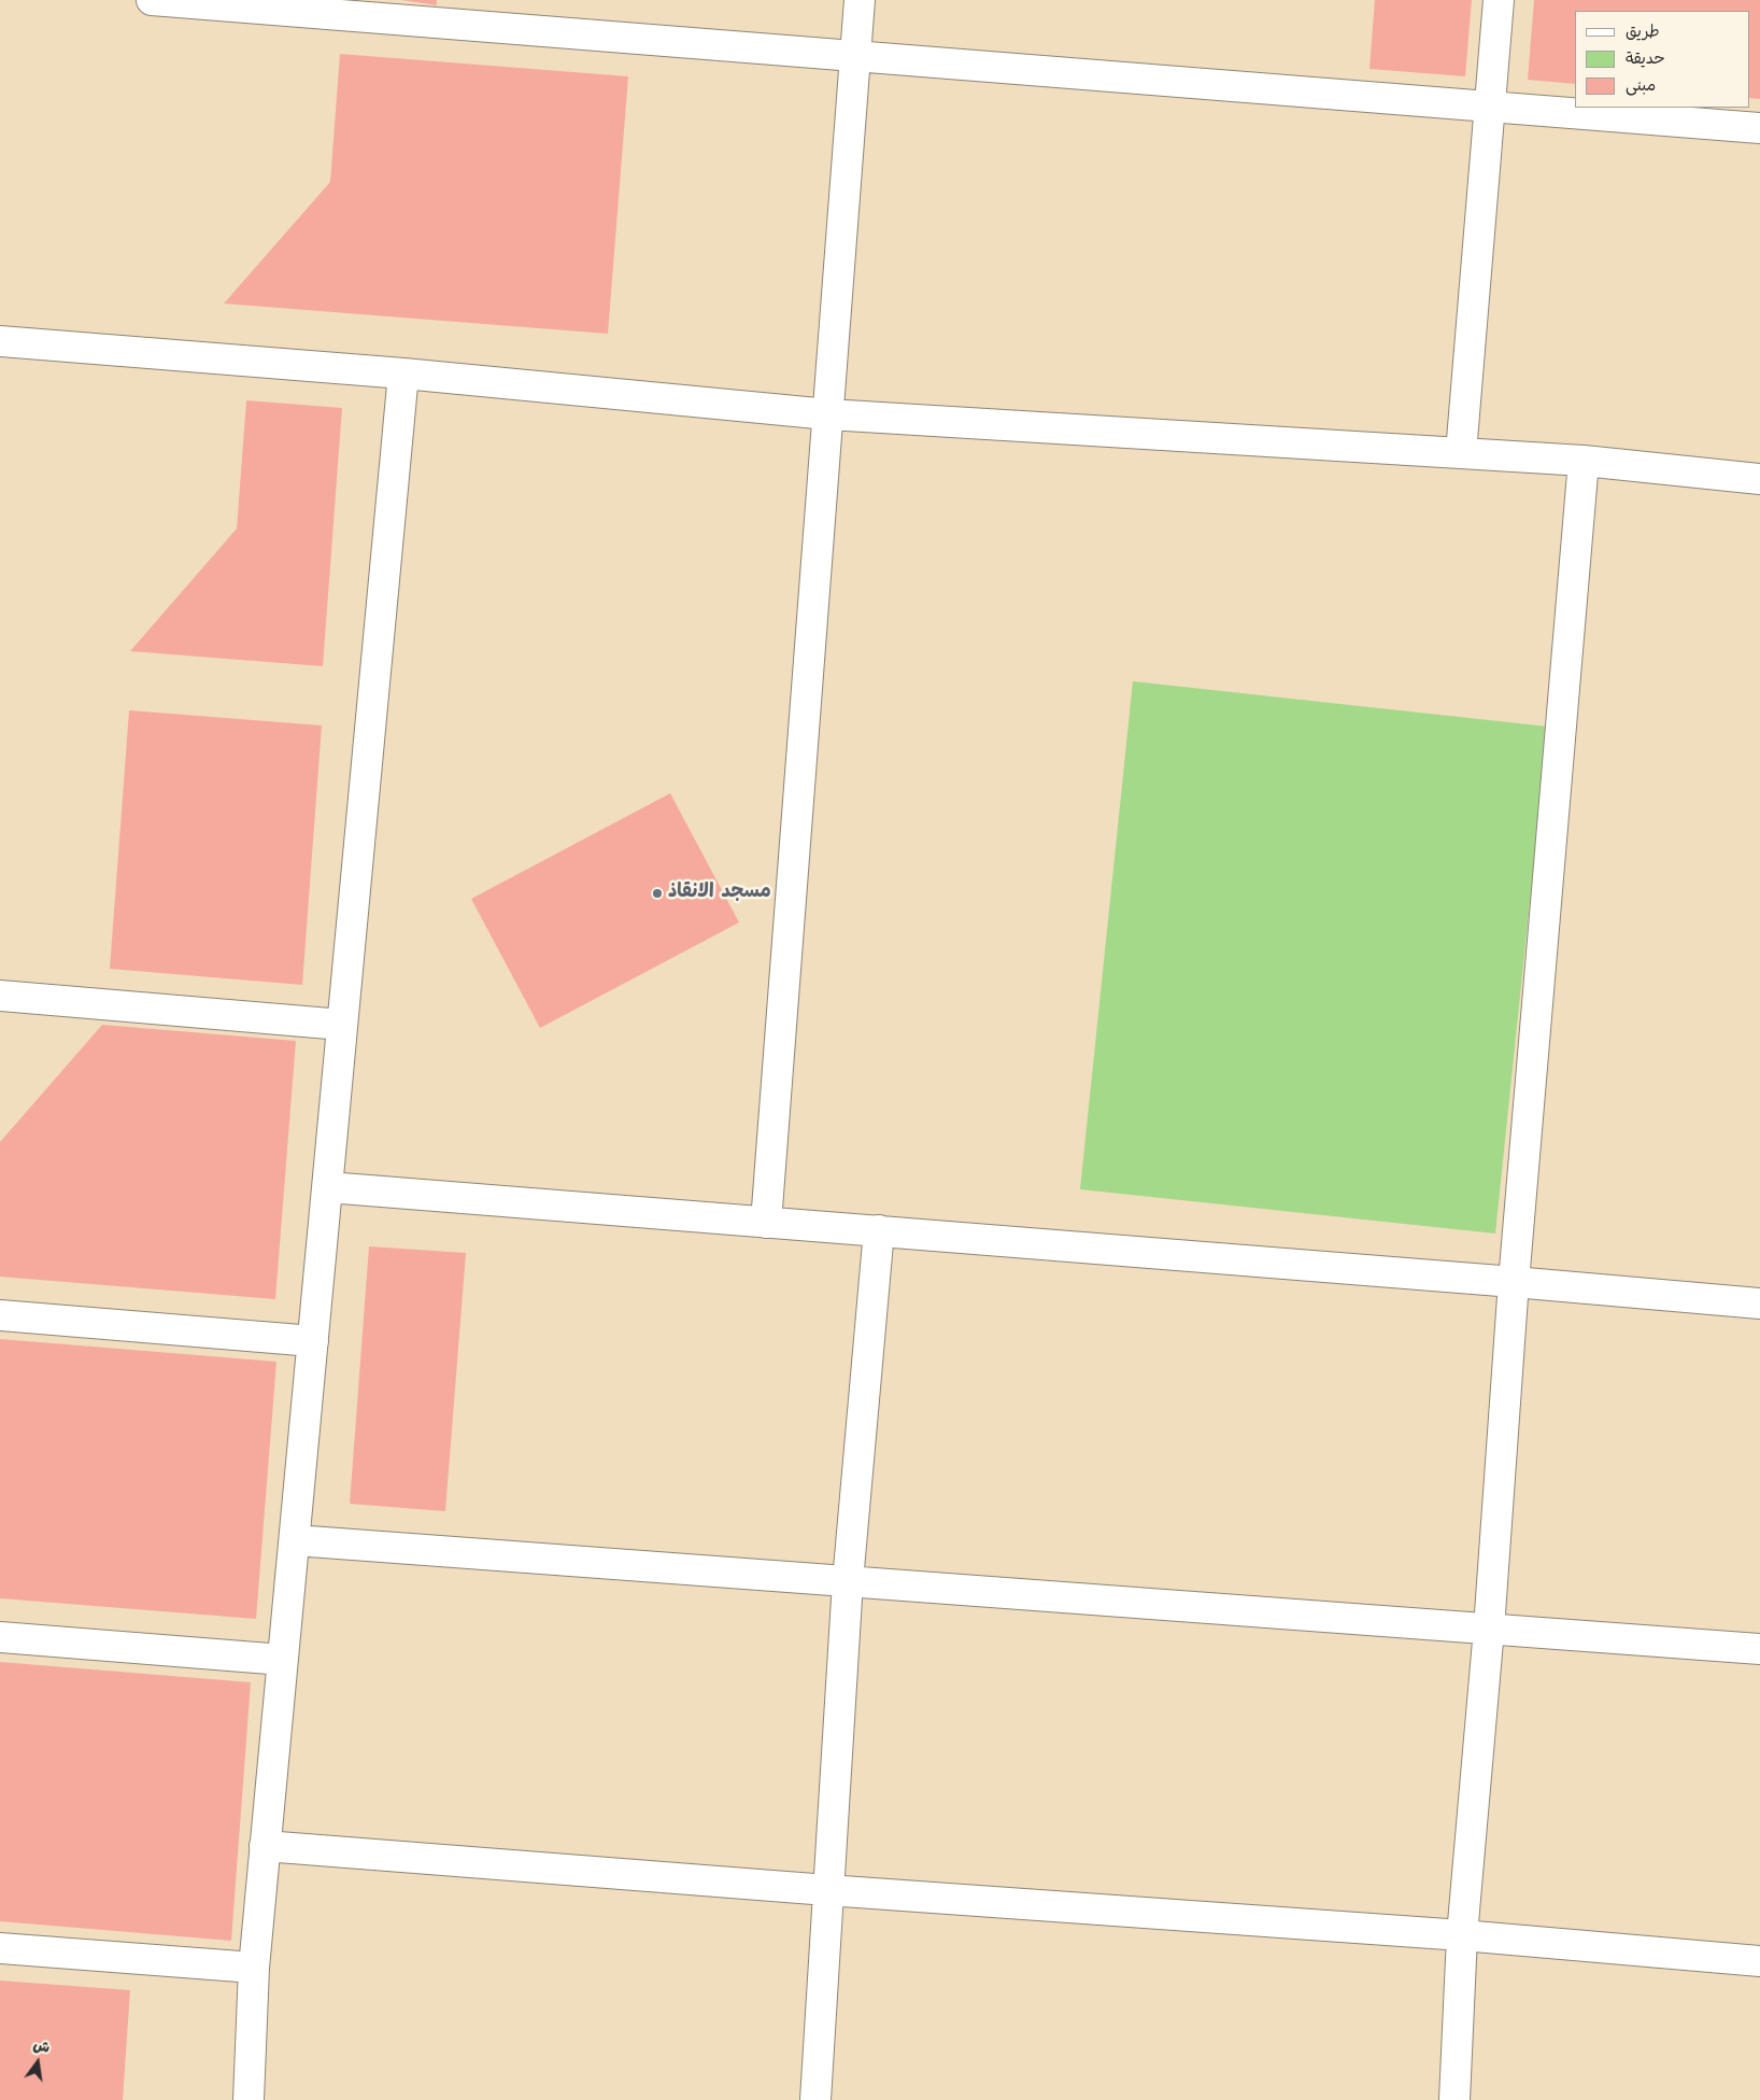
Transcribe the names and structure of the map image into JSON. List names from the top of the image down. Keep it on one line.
{"places":["مسجد الانقاذ"],"legend":["طريق","حديقة","مبنى"],"north":"top"}
